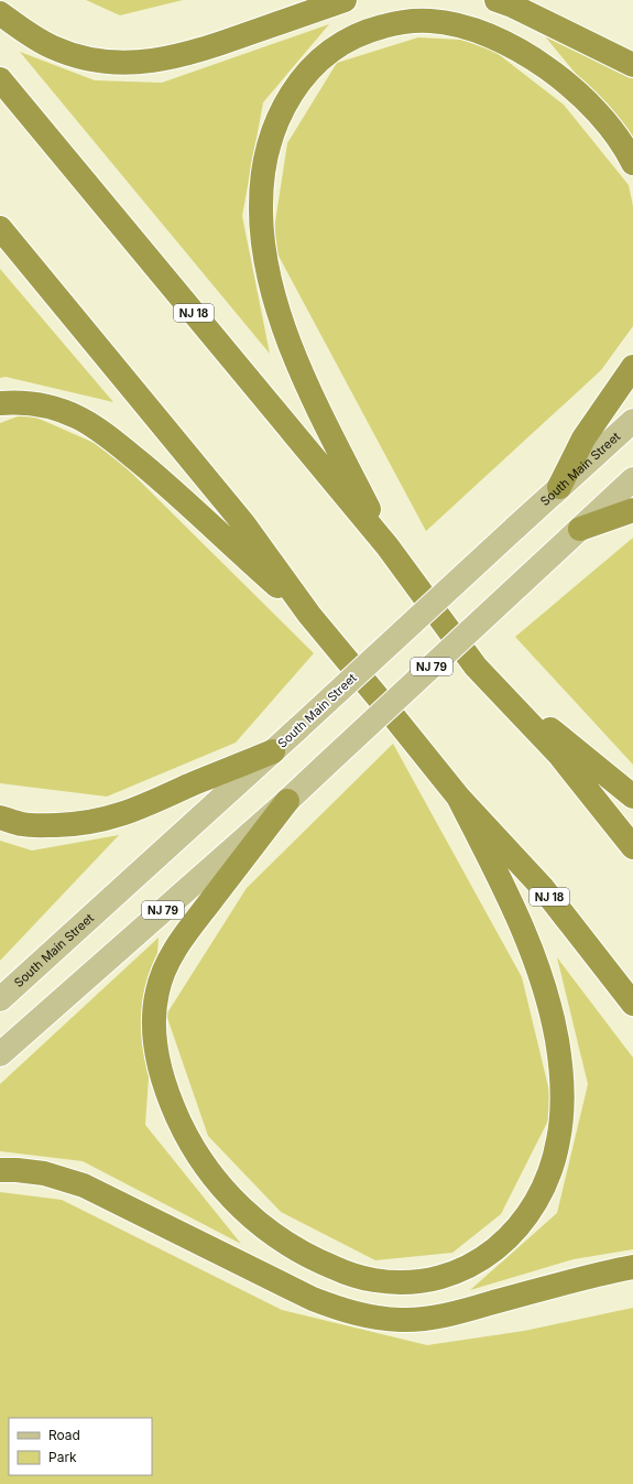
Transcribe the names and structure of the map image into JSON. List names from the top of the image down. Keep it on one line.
{"streets":{"highway":["NJ 18"],"main road":["South Main Street","NJ 79"]},"legend":["Road","Park"]}
